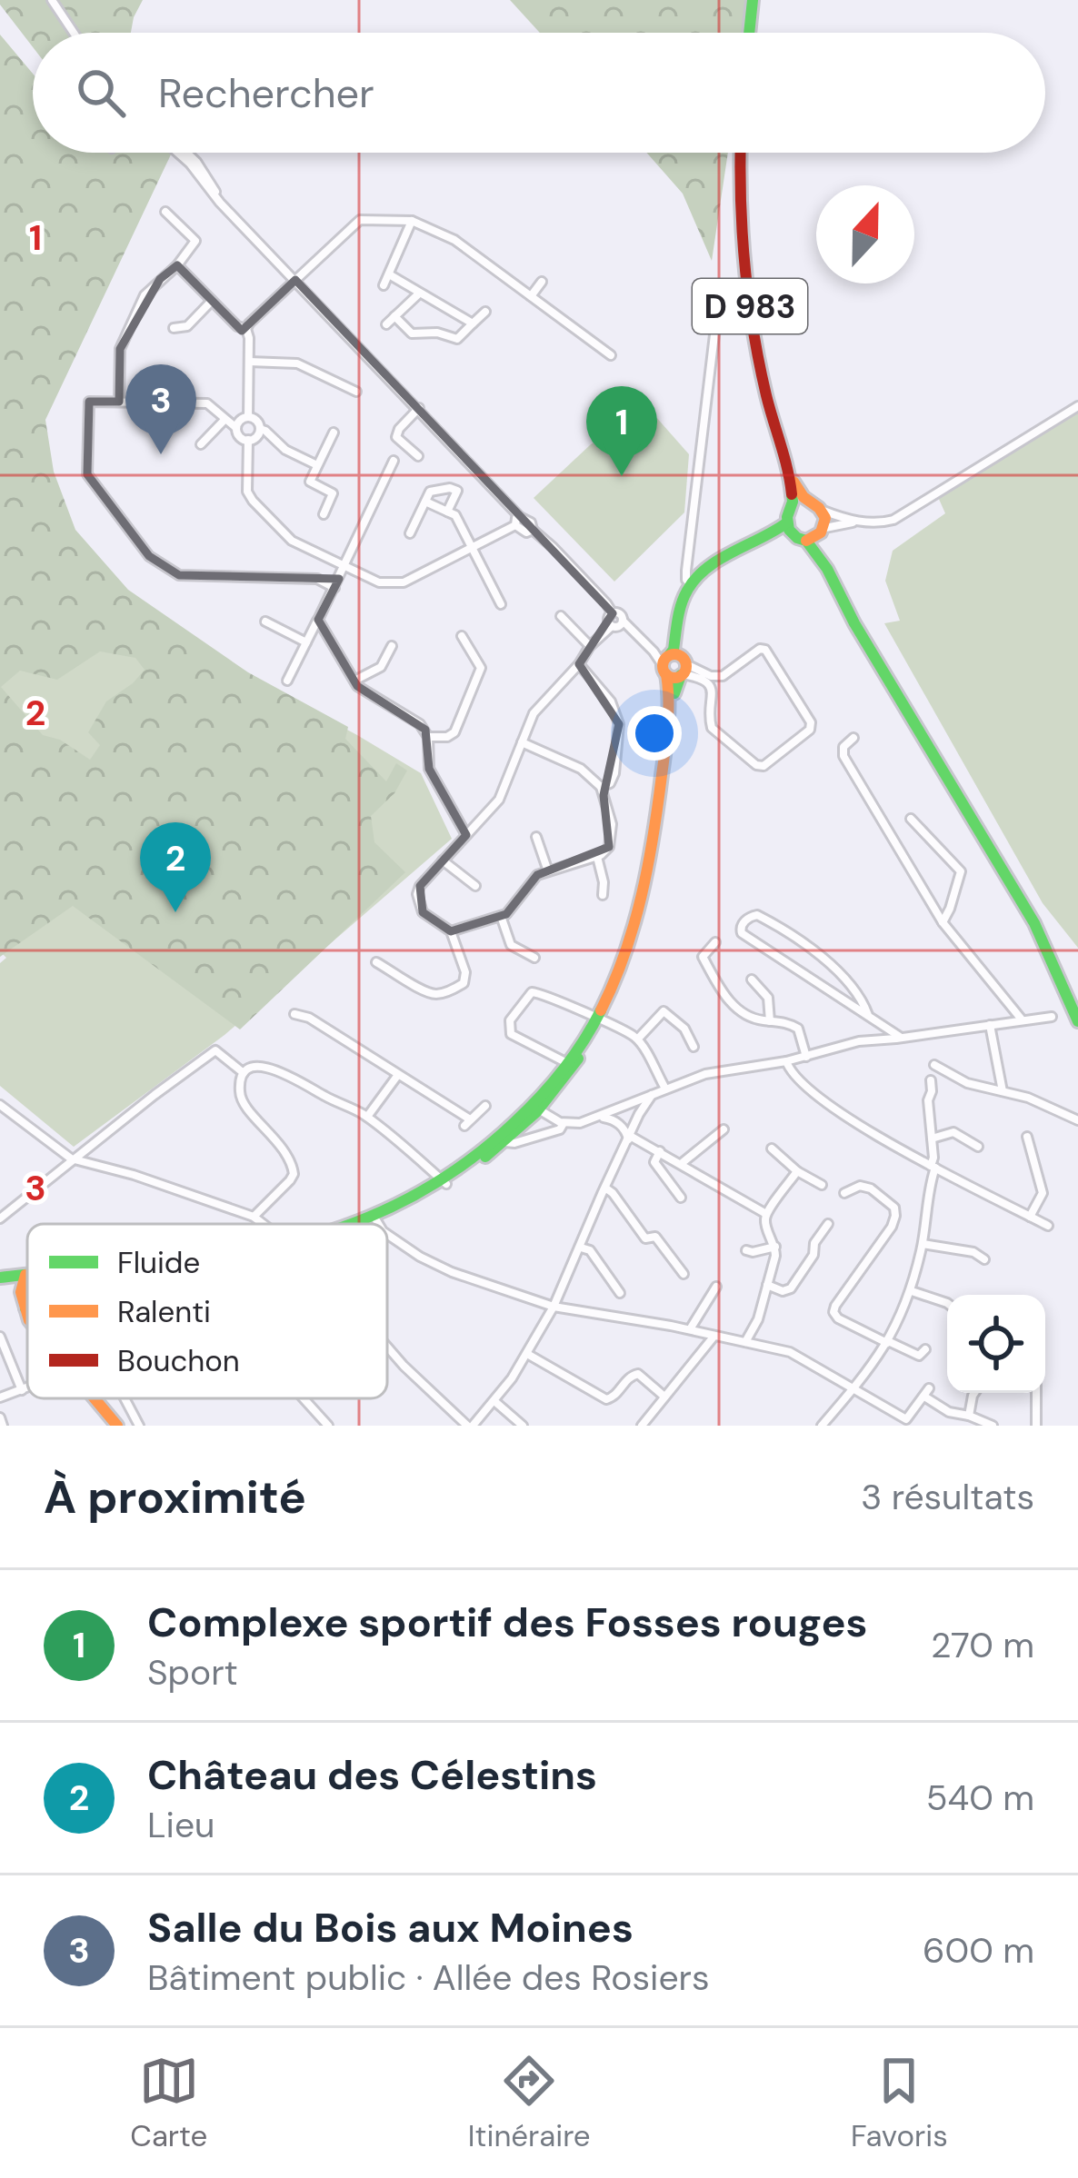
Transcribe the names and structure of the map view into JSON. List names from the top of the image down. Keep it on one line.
{"streets":{"main road":["D 983"]},"legend":["Fluide","Ralenti","Bouchon"],"north":"top","page":{"search":"Rechercher","pins":["3","1","2"],"heading":["À proximité","3 résultats"],"list":[{"mark":"1","name":"Complexe sportif des Fosses rouges","note":"Sport","value":"270 m"},{"mark":"2","name":"Château des Célestins","note":"Lieu","value":"540 m"},{"mark":"3","name":"Salle du Bois aux Moines","note":"Bâtiment public · Allée des Rosiers","value":"600 m"}],"nav":["Carte","Itinéraire","Favoris"]},"grid":{"rows":["1","2","3"]}}
